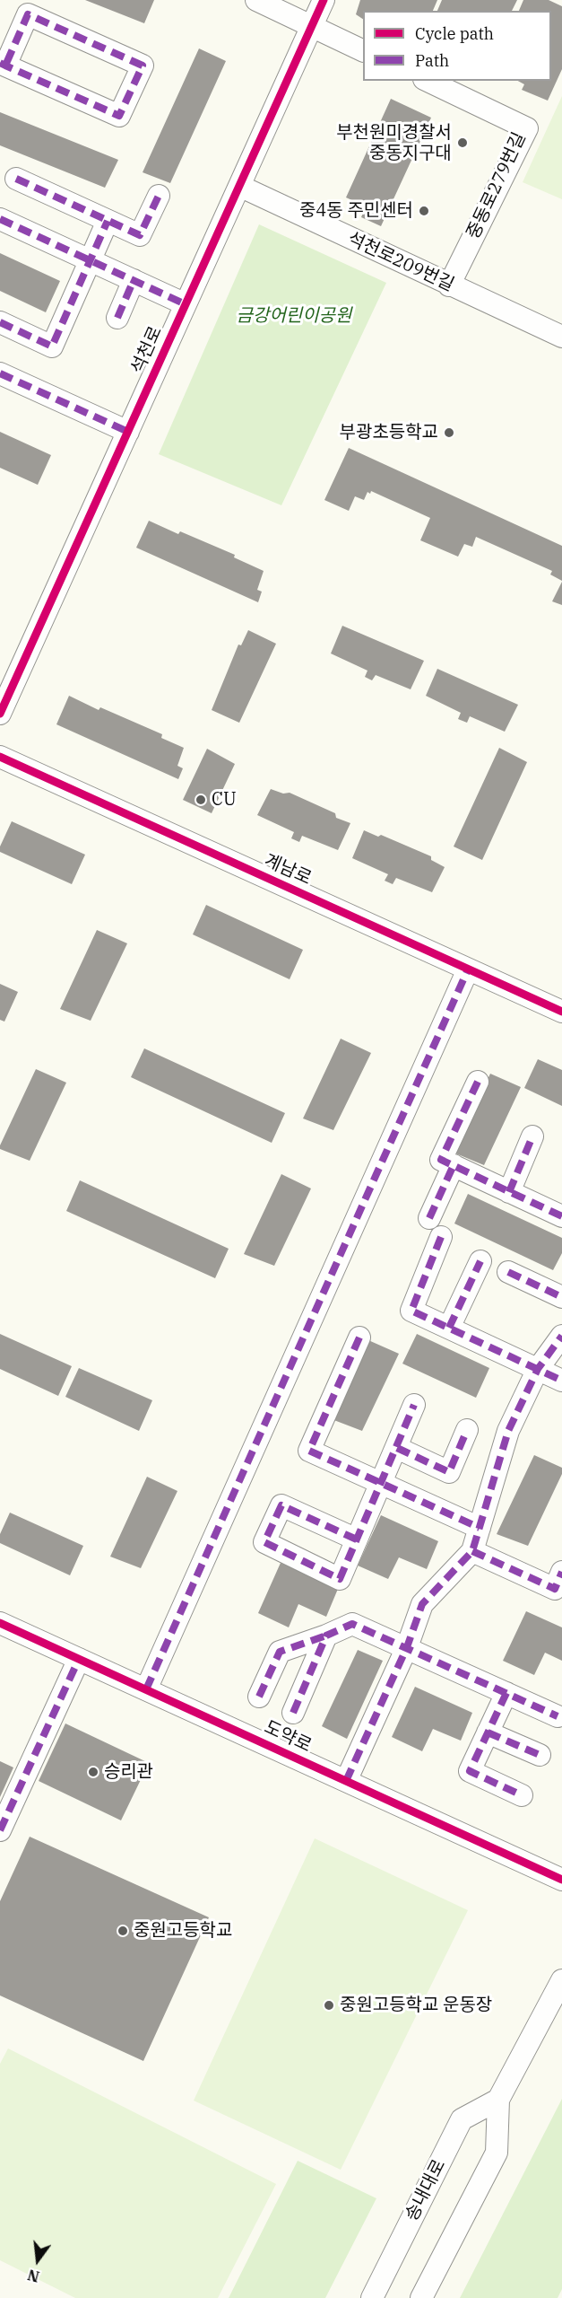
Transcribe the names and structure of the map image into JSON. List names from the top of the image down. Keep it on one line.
{"streets":{"street":["중동로279번길","석천로209번길","석천로","계남로","도약로","송내대로"]},"crossings":[["중동로279번길","석천로209번길"],["석천로209번길","석천로"]],"parks":["금강어린이공원"],"places":["부천원미경찰서 중동지구대","중4동 주민센터","부광초등학교","CU","승리관","중원고등학교","중원고등학교 운동장"],"legend":["Cycle path","Path"],"north":"bottom"}
